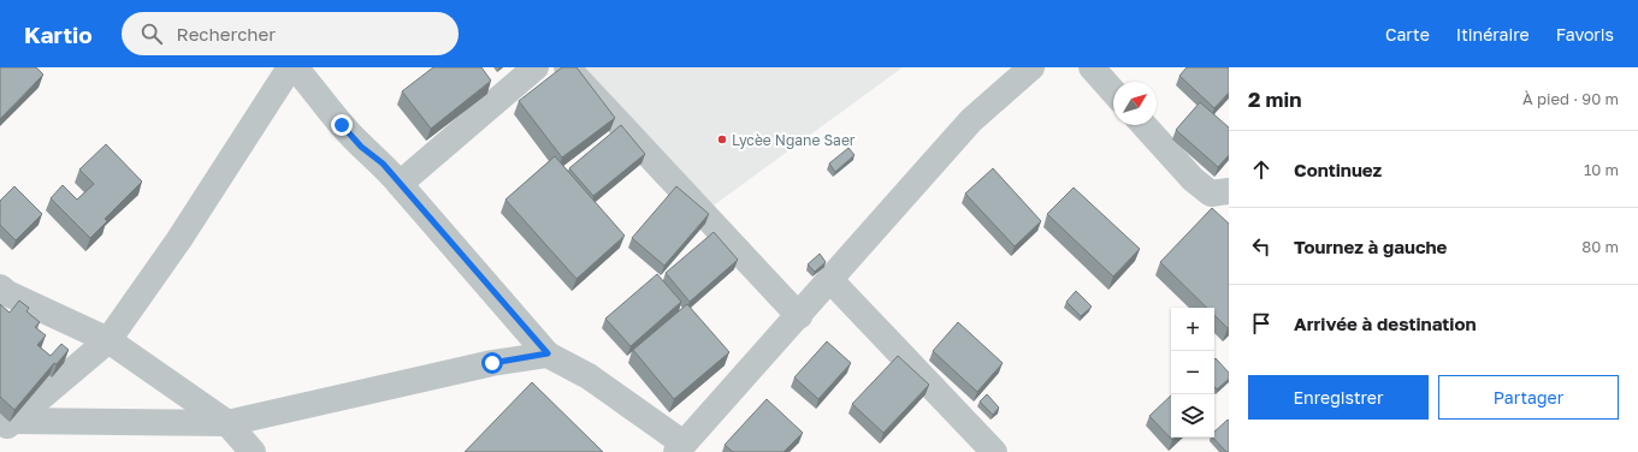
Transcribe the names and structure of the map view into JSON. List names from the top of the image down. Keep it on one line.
{"places":["Lycèe Ngane Saer"],"north":"top right","page":{"header":"Kartio","search":"Rechercher","nav":["Carte","Itinéraire","Favoris"],"heading":["2 min","À pied · 90 m"],"list":[["Continuez","10 m"],["Tournez à gauche","80 m"],"Arrivée à destination"],"map_buttons":["+","−"],"buttons":["Enregistrer","Partager"]}}
